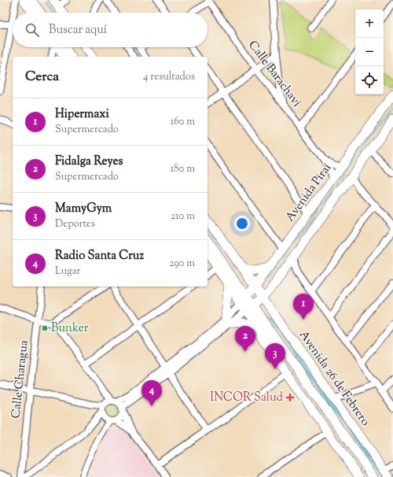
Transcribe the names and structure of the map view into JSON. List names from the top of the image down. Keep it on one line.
{"streets":{"main road":["Avenida Piraí","Avenida 26 de Febrero"],"street":["Calle Barachavi","Calle Charagua"]},"crossings":[["Calle Barachavi","Avenida Piraí"],["Avenida Piraí","Avenida 26 de Febrero"]],"places":{"other":["Bunker"],"health":["INCOR Salud"]},"page":{"map_buttons":["+","−"],"search":"Buscar aquí","heading":["Cerca","4 resultados"],"list":[{"mark":"1","name":"Hipermaxi","note":"Supermercado","value":"160 m"},{"mark":"2","name":"Fidalga Reyes","note":"Supermercado","value":"180 m"},{"mark":"3","name":"MamyGym","note":"Deportes","value":"210 m"},{"mark":"4","name":"Radio Santa Cruz","note":"Lugar","value":"290 m"}],"pins":["1","2","3","4"]}}
